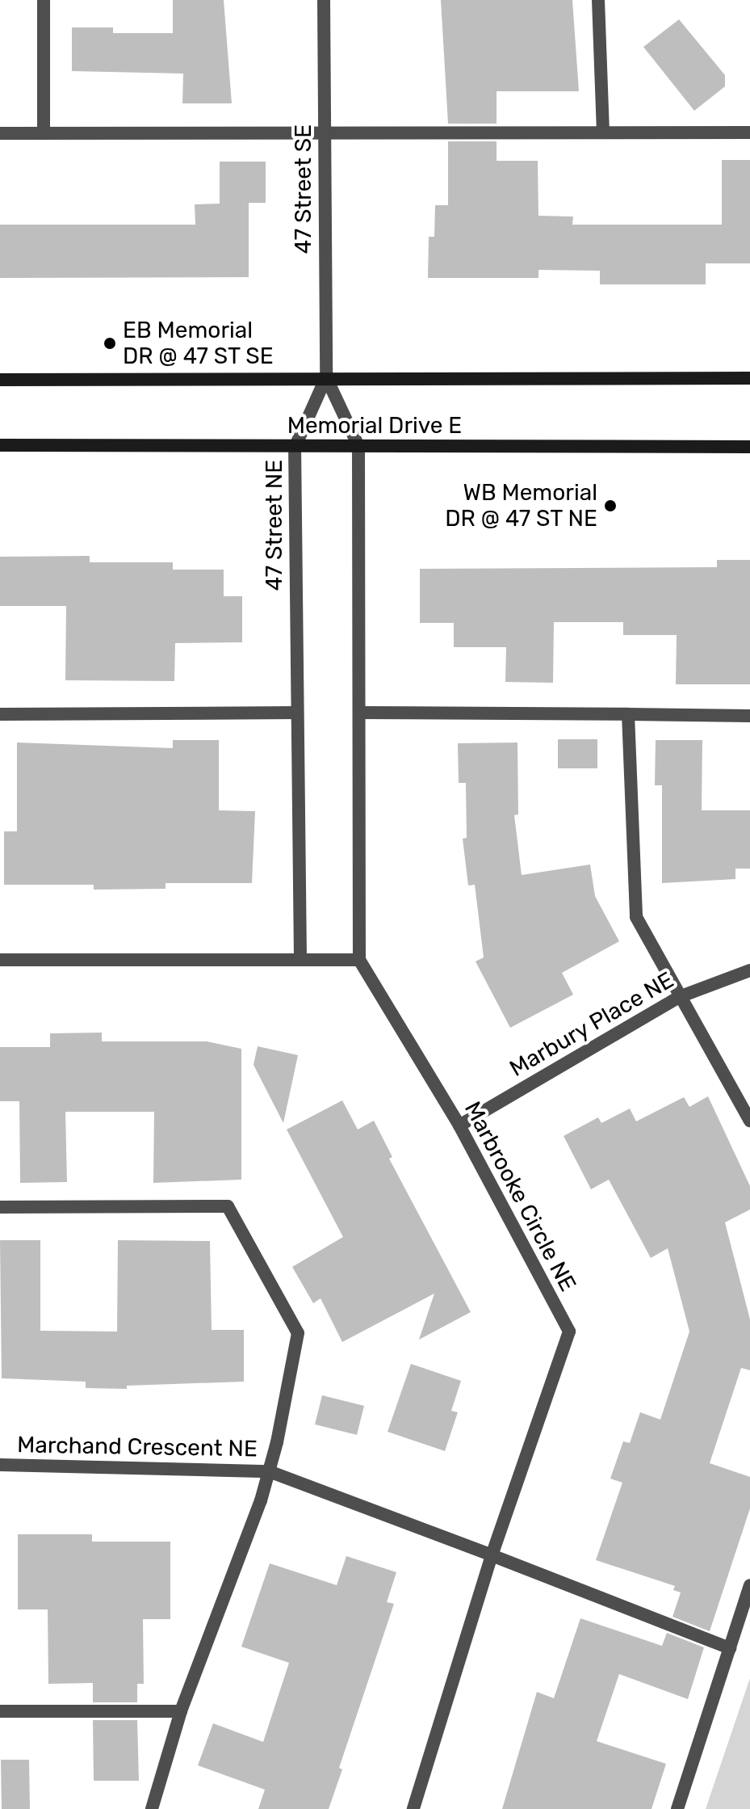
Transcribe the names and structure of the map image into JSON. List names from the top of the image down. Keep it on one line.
{"streets":{"main road":["Memorial Drive E"],"street":["47 Street SE","47 Street NE","Marbury Place NE","Marbrooke Circle NE","Marchand Crescent NE"]},"crossings":[["47 Street SE","47 Street NE"],["Memorial Drive E","47 Street NE"],["Marbury Place NE","Marbrooke Circle NE"],["Marbrooke Circle NE","Marchand Crescent NE"]],"places":["EB Memorial DR @ 47 ST SE","WB Memorial DR @ 47 ST NE"]}
